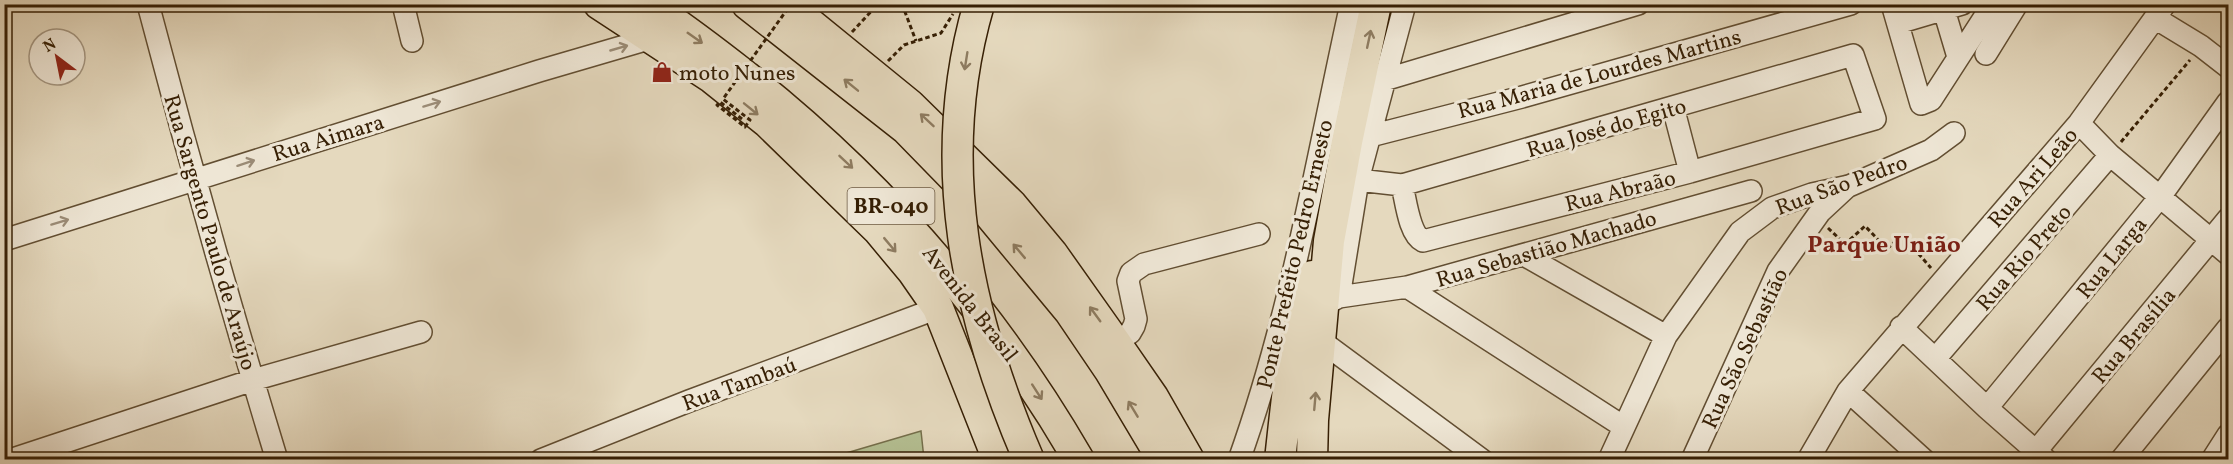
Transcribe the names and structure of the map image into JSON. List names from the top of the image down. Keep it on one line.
{"streets":{"highway":["BR-040","Avenida Brasil"],"street":["Rua Maria de Lourdes Martins","Rua José do Egito","Rua Aimara","Rua Ari Leão","Rua São Pedro","Rua Abraão","Rua Sargento Paulo de Araújo","Rua Sebastião Machado","Ponte Prefeito Pedro Ernesto","Rua Rio Preto","Rua Larga","Rua Brasília","Rua São Sebastião","Rua Tambaú"]},"crossings":[["Rua José do Egito","Rua Abraão"],["Rua Aimara","Rua Sargento Paulo de Araújo"],["Rua Aimara","Avenida Brasil"],["Rua São Pedro","Rua São Sebastião"],["Avenida Brasil","Rua Tambaú"]],"one_way":["Rua Aimara"],"districts":["Parque União"],"places":{"shop":["moto Nunes"]},"north":"top left"}
